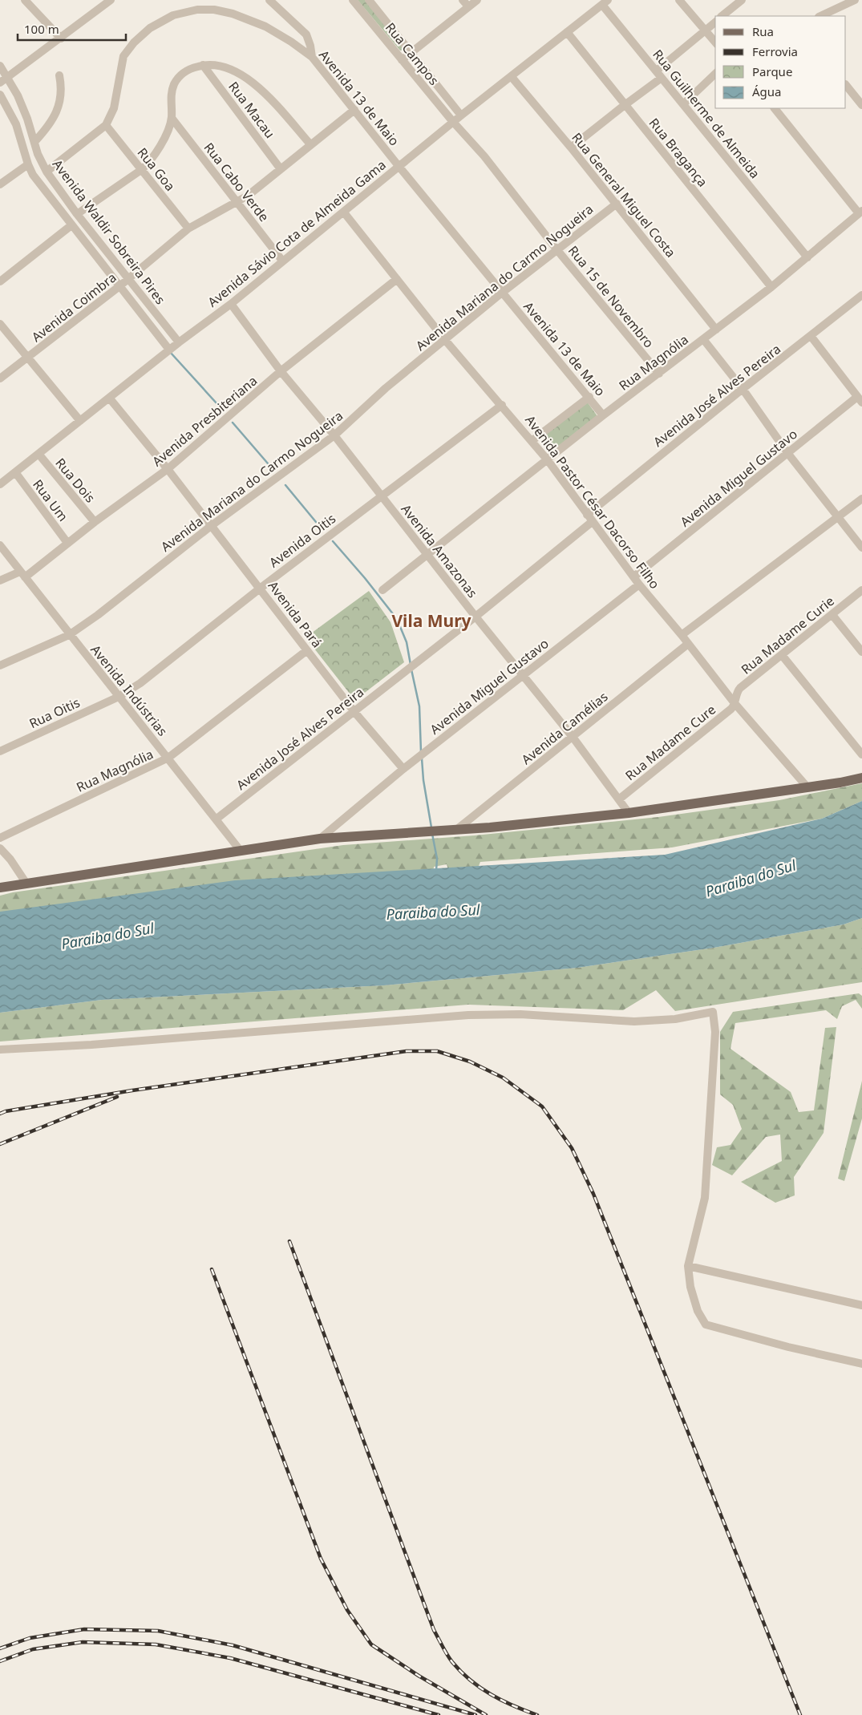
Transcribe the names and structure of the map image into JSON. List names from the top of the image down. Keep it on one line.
{"streets":{"street":["Rua Campos","Avenida 13 de Maio","Rua Macau","Rua Guilherme de Almeida","Rua Bragança","Rua Goa","Rua Cabo Verde","Rua General Miguel Costa","Avenida Waldir Sobreira Pires","Avenida Sávio Cota de Almeida Gama","Avenida Mariana do Carmo Nogueira","Rua 15 de Novembro","Avenida Coimbra","Rua Magnólia","Avenida José Alves Pereira","Avenida Presbiteriana","Avenida Miguel Gustavo","Rua Dois","Rua Um","Avenida Pastor César Dacorso Filho","Avenida Oitis","Avenida Amazonas","Avenida Pará","Rua Madame Curie","Avenida Indústrias","Rua Oitis","Avenida Camélias","Rua Madame Cure"]},"crossings":[["Rua Campos","Avenida Sávio Cota de Almeida Gama"],["Rua Campos","Rua 15 de Novembro"],["Avenida 13 de Maio","Rua Goa"],["Avenida 13 de Maio","Avenida Waldir Sobreira Pires"],["Avenida 13 de Maio","Avenida Sávio Cota de Almeida Gama"],["Avenida 13 de Maio","Avenida Mariana do Carmo Nogueira"],["Avenida 13 de Maio","Avenida Coimbra"],["Avenida 13 de Maio","Rua Magnólia"],["Rua Macau","Avenida Coimbra"],["Rua Guilherme de Almeida","Avenida Sávio Cota de Almeida Gama"],["Rua Guilherme de Almeida","Rua Magnólia"],["Rua Bragança","Avenida Sávio Cota de Almeida Gama"],["Rua Bragança","Rua Magnólia"],["Rua Goa","Avenida Coimbra"],["Rua Cabo Verde","Avenida Sávio Cota de Almeida Gama"],["Rua Cabo Verde","Avenida Coimbra"],["Rua General Miguel Costa","Avenida Sávio Cota de Almeida Gama"],["Rua General Miguel Costa","Avenida Mariana do Carmo Nogueira"],["Rua General Miguel Costa","Rua Magnólia"],["Avenida Waldir Sobreira Pires","Avenida Sávio Cota de Almeida Gama"],["Avenida Waldir Sobreira Pires","Avenida Coimbra"],["Avenida Sávio Cota de Almeida Gama","Rua 15 de Novembro"],["Avenida Sávio Cota de Almeida Gama","Rua Dois"],["Avenida Sávio Cota de Almeida Gama","Rua Um"],["Avenida Sávio Cota de Almeida Gama","Avenida Pastor César Dacorso Filho"],["Avenida Sávio Cota de Almeida Gama","Avenida Amazonas"],["Avenida Sávio Cota de Almeida Gama","Avenida Pará"],["Avenida Mariana do Carmo Nogueira","Rua 15 de Novembro"],["Avenida Mariana do Carmo Nogueira","Avenida Pastor César Dacorso Filho"],["Avenida Mariana do Carmo Nogueira","Avenida Amazonas"],["Avenida Mariana do Carmo Nogueira","Avenida Pará"],["Avenida Mariana do Carmo Nogueira","Avenida Indústrias"],["Rua 15 de Novembro","Rua Magnólia"],["Rua Magnólia","Avenida Pastor César Dacorso Filho"],["Rua Magnólia","Avenida Amazonas"],["Rua Magnólia","Avenida Pará"],["Rua Magnólia","Avenida Indústrias"],["Avenida José Alves Pereira","Avenida Pastor César Dacorso Filho"],["Avenida José Alves Pereira","Avenida Amazonas"],["Avenida José Alves Pereira","Avenida Pará"],["Avenida José Alves Pereira","Avenida Indústrias"],["Avenida Presbiteriana","Rua Dois"],["Avenida Presbiteriana","Rua Um"],["Avenida Presbiteriana","Avenida Pastor César Dacorso Filho"],["Avenida Presbiteriana","Avenida Amazonas"],["Avenida Presbiteriana","Avenida Pará"],["Avenida Presbiteriana","Avenida Indústrias"],["Avenida Miguel Gustavo","Avenida Pastor César Dacorso Filho"],["Avenida Miguel Gustavo","Avenida Amazonas"],["Avenida Miguel Gustavo","Avenida Pará"],["Avenida Pastor César Dacorso Filho","Avenida Oitis"],["Avenida Pastor César Dacorso Filho","Rua Madame Curie"],["Avenida Pastor César Dacorso Filho","Avenida Camélias"],["Avenida Pastor César Dacorso Filho","Rua Madame Cure"],["Avenida Oitis","Avenida Amazonas"],["Avenida Oitis","Avenida Pará"],["Avenida Oitis","Avenida Indústrias"],["Avenida Oitis","Rua Oitis"],["Avenida Amazonas","Avenida Camélias"],["Avenida Amazonas","Rua Madame Cure"],["Rua Madame Curie","Rua Madame Cure"],["Avenida Indústrias","Rua Oitis"]],"districts":["Vila Mury"],"water":["Paraiba do Sul"],"legend":["Rua","Ferrovia","Parque","Água"],"scale_bar":"100 m"}
